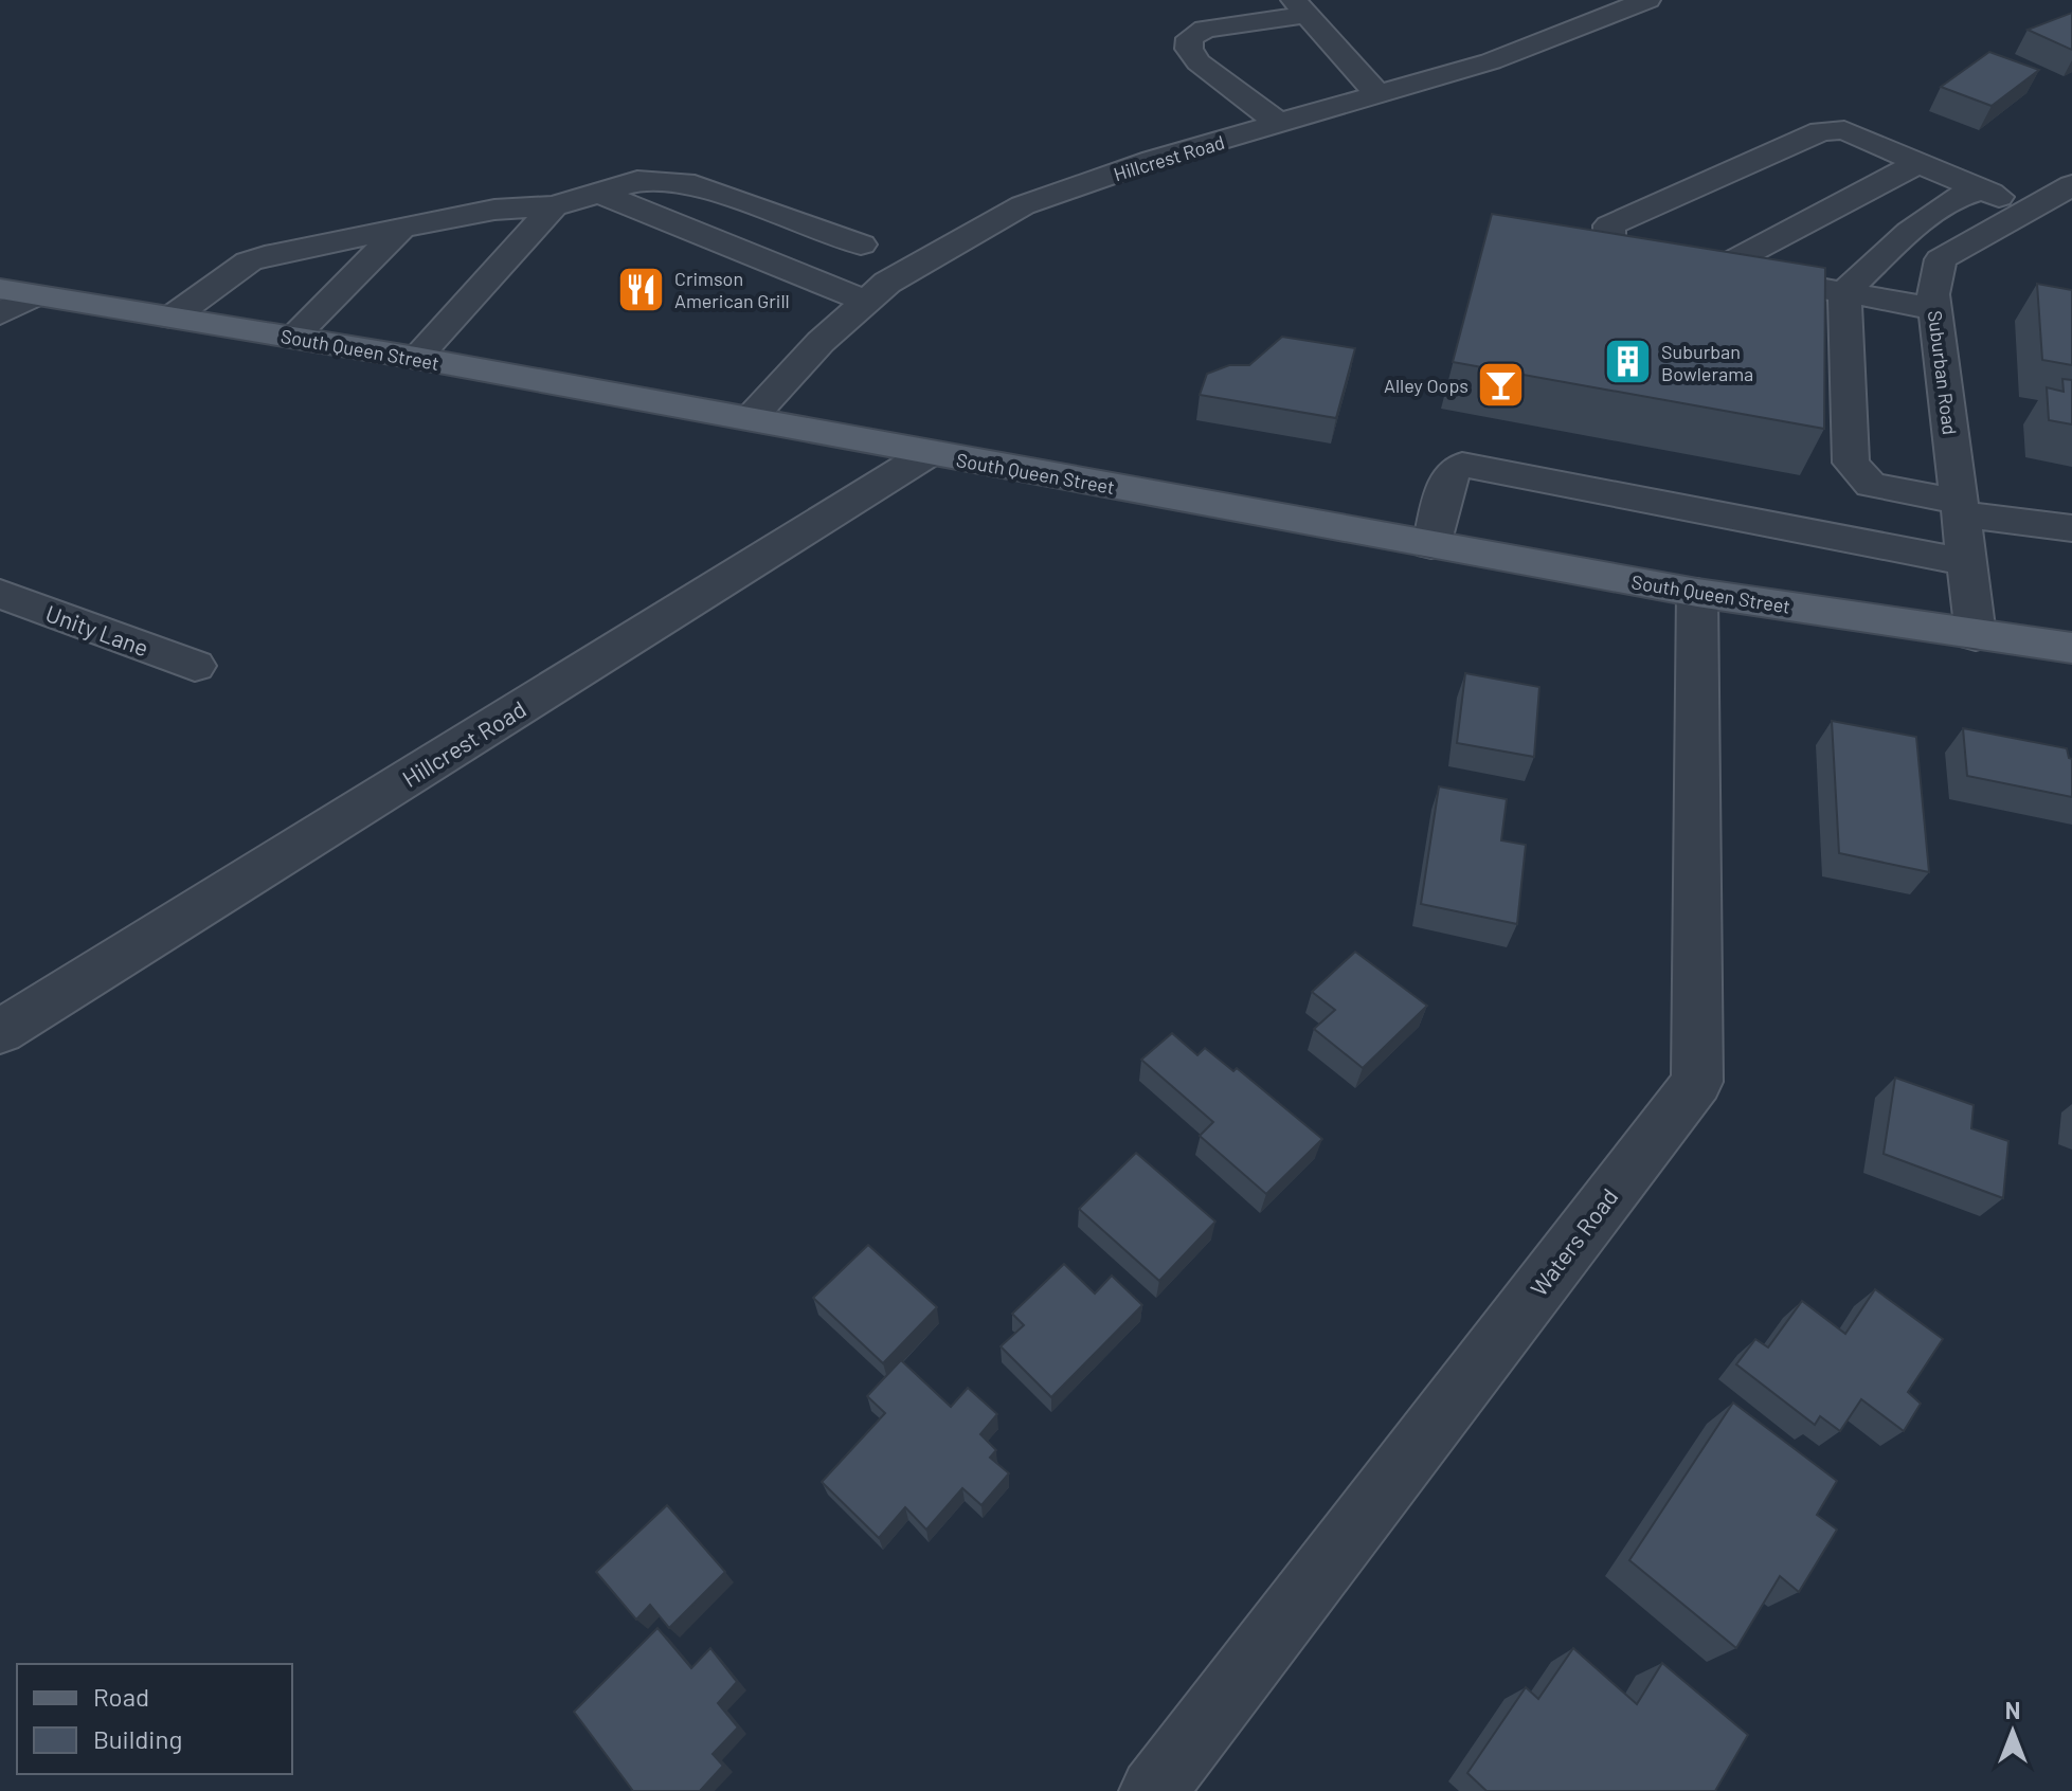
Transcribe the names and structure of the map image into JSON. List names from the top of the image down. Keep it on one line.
{"streets":{"main road":["South Queen Street"],"street":["Hillcrest Road","Suburban Road","Unity Lane","Waters Road"]},"crossings":[["Hillcrest Road","South Queen Street"],["South Queen Street","Suburban Road"],["South Queen Street","Waters Road"]],"places":{"restaurant":["Crimson American Grill"],"building":["Suburban Bowlerama"],"bar":["Alley Oops"]},"legend":["Road","Building"],"north":"top"}
